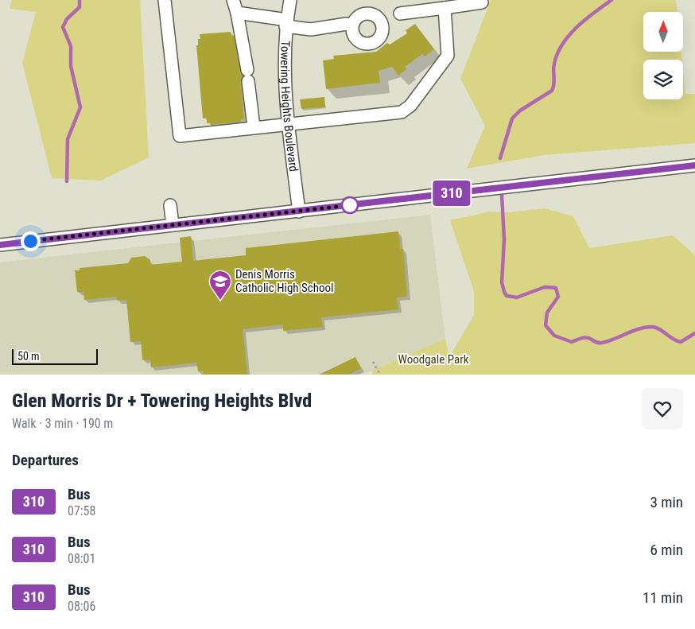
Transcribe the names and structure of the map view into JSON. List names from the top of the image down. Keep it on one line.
{"streets":{"street":["Towering Heights Boulevard"]},"parks":["Woodgale Park"],"places":{"school or university":["Denis Morris Catholic High School"]},"lines":["bus line 310"],"scale_bar":"50 m","north":"top","page":{"on_map":"310","scale":"50 m","heading":[["Glen Morris Dr + Towering Heights Blvd","Walk · 3 min · 190 m"],"Departures"],"list":[{"mark":"310","name":"Bus","note":"07:58","value":"3 min"},{"mark":"310","name":"Bus","note":"08:01","value":"6 min"},{"mark":"310","name":"Bus","note":"08:06","value":"11 min"}]}}
